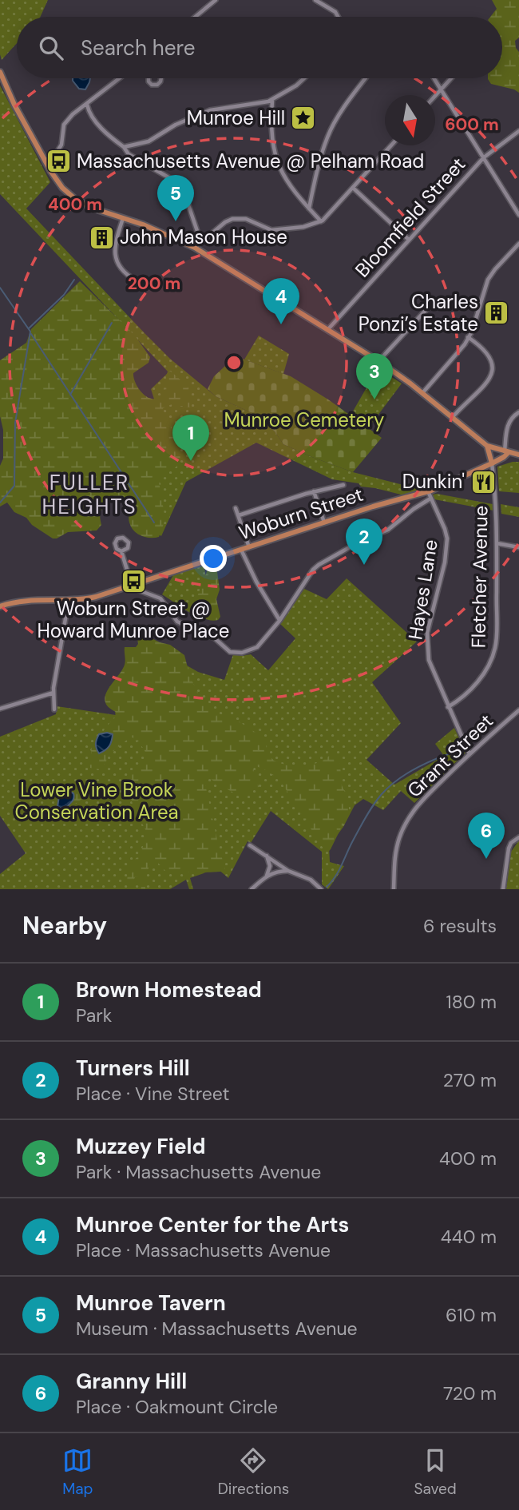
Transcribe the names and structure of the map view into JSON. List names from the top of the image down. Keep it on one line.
{"streets":{"main road":["Woburn Street"],"street":["Bloomfield Street","Fletcher Avenue","Hayes Lane","Grant Street"]},"crossings":[["Woburn Street","Fletcher Avenue"],["Woburn Street","Hayes Lane"],["Fletcher Avenue","Hayes Lane"],["Hayes Lane","Grant Street"]],"districts":["FULLER HEIGHTS"],"parks":["Munroe Cemetery","Lower Vine Brook Conservation Area"],"places":{"place":["Munroe Hill"],"bus stop":["Massachusetts Avenue @ Pelham Road","Woburn Street @ Howard Munroe Place"],"building":["John Mason House","Charles Ponzi’s Estate"],"restaurant":["Dunkin'"]},"north":"bottom","page":{"search":"Search here","pins":["5","4","3","1","2","6"],"heading":["Nearby","6 results"],"list":[{"mark":"1","name":"Brown Homestead","note":"Park","value":"180 m"},{"mark":"2","name":"Turners Hill","note":"Place · Vine Street","value":"270 m"},{"mark":"3","name":"Muzzey Field","note":"Park · Massachusetts Avenue","value":"400 m"},{"mark":"4","name":"Munroe Center for the Arts","note":"Place · Massachusetts Avenue","value":"440 m"},{"mark":"5","name":"Munroe Tavern","note":"Museum · Massachusetts Avenue","value":"610 m"},{"mark":"6","name":"Granny Hill","note":"Place · Oakmount Circle","value":"720 m"}],"nav":["Map","Directions","Saved"]},"rings":["600 m","400 m","200 m"]}
